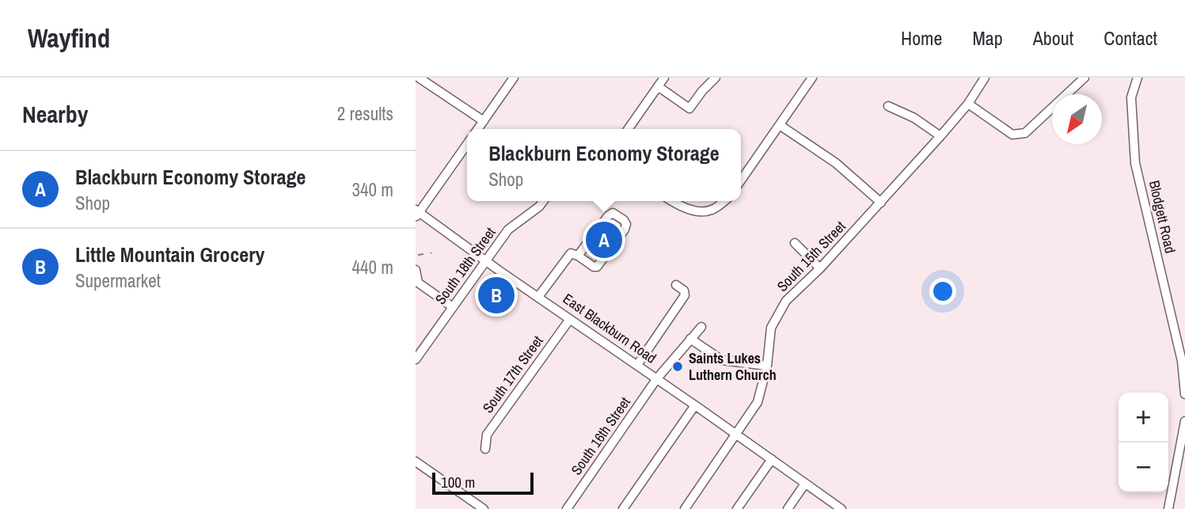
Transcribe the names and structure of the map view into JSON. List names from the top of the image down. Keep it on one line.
{"streets":{"street":["Blodgett Road","South 15th Street","South 18th Street","East Blackburn Road","South 17th Street","South 16th Street"]},"crossings":[["South 15th Street","East Blackburn Road"],["South 18th Street","East Blackburn Road"],["East Blackburn Road","South 17th Street"],["East Blackburn Road","South 16th Street"]],"places":["Saints Lukes Luthern Church"],"scale_bar":"100 m","north":"bottom left","page":{"header":"Wayfind","nav":["Home","Map","About","Contact"],"heading":["Nearby","2 results"],"popup":["Blackburn Economy Storage","Shop"],"list":[{"mark":"A","name":"Blackburn Economy Storage","note":"Shop","value":"340 m"},{"mark":"B","name":"Little Mountain Grocery","note":"Supermarket","value":"440 m"}],"pins":["A","B"],"map_buttons":["+","−"],"scale":"100 m"}}
